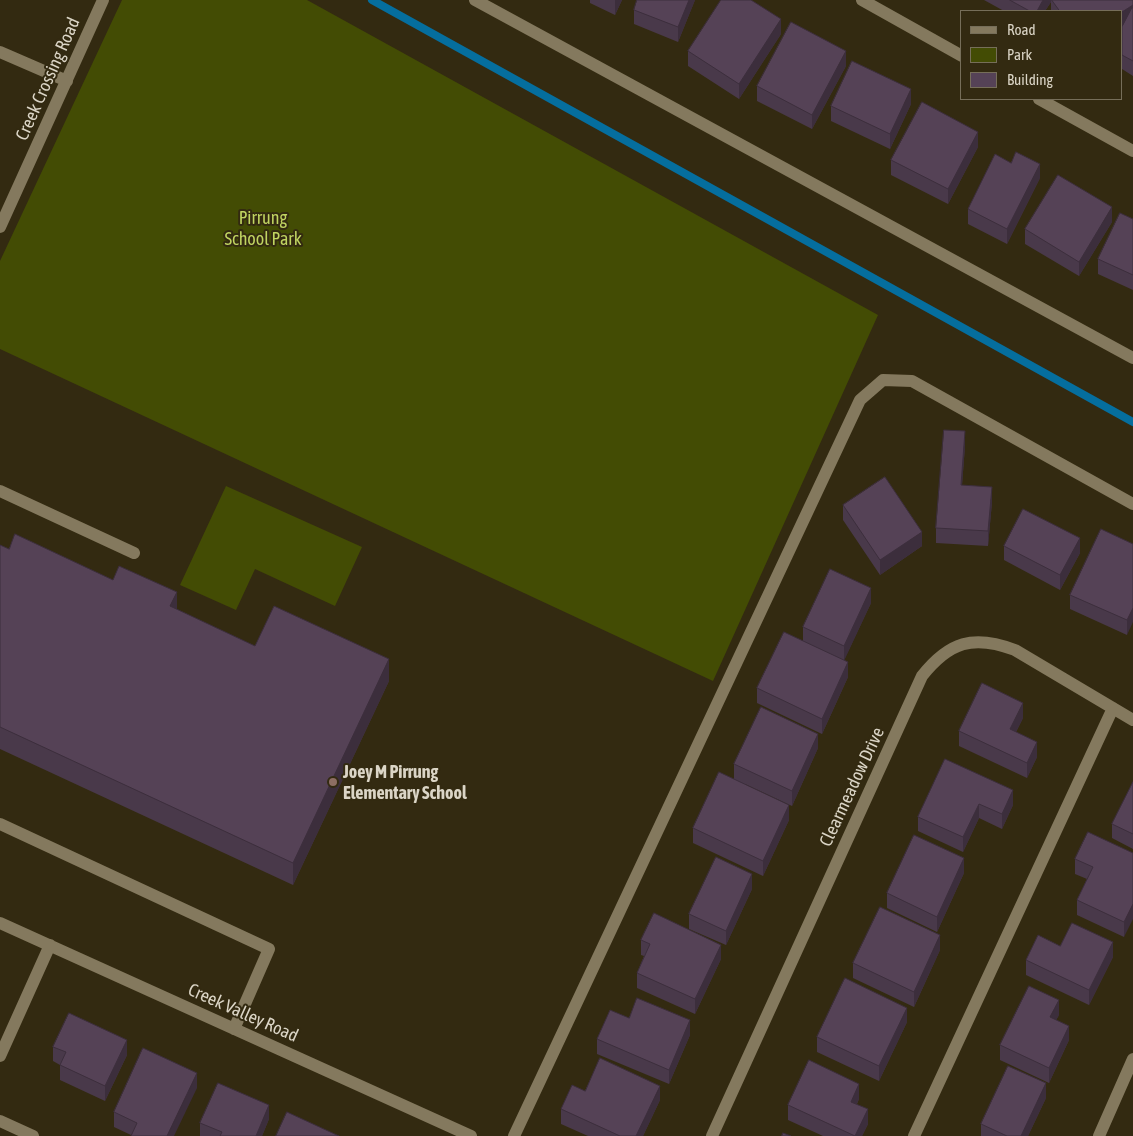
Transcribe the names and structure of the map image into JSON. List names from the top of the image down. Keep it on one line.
{"streets":{"street":["Creek Crossing Road","Clearmeadow Drive","Creek Valley Road"]},"parks":["Pirrung School Park"],"places":["Joey M Pirrung Elementary School"],"legend":["Road","Park","Building"]}
